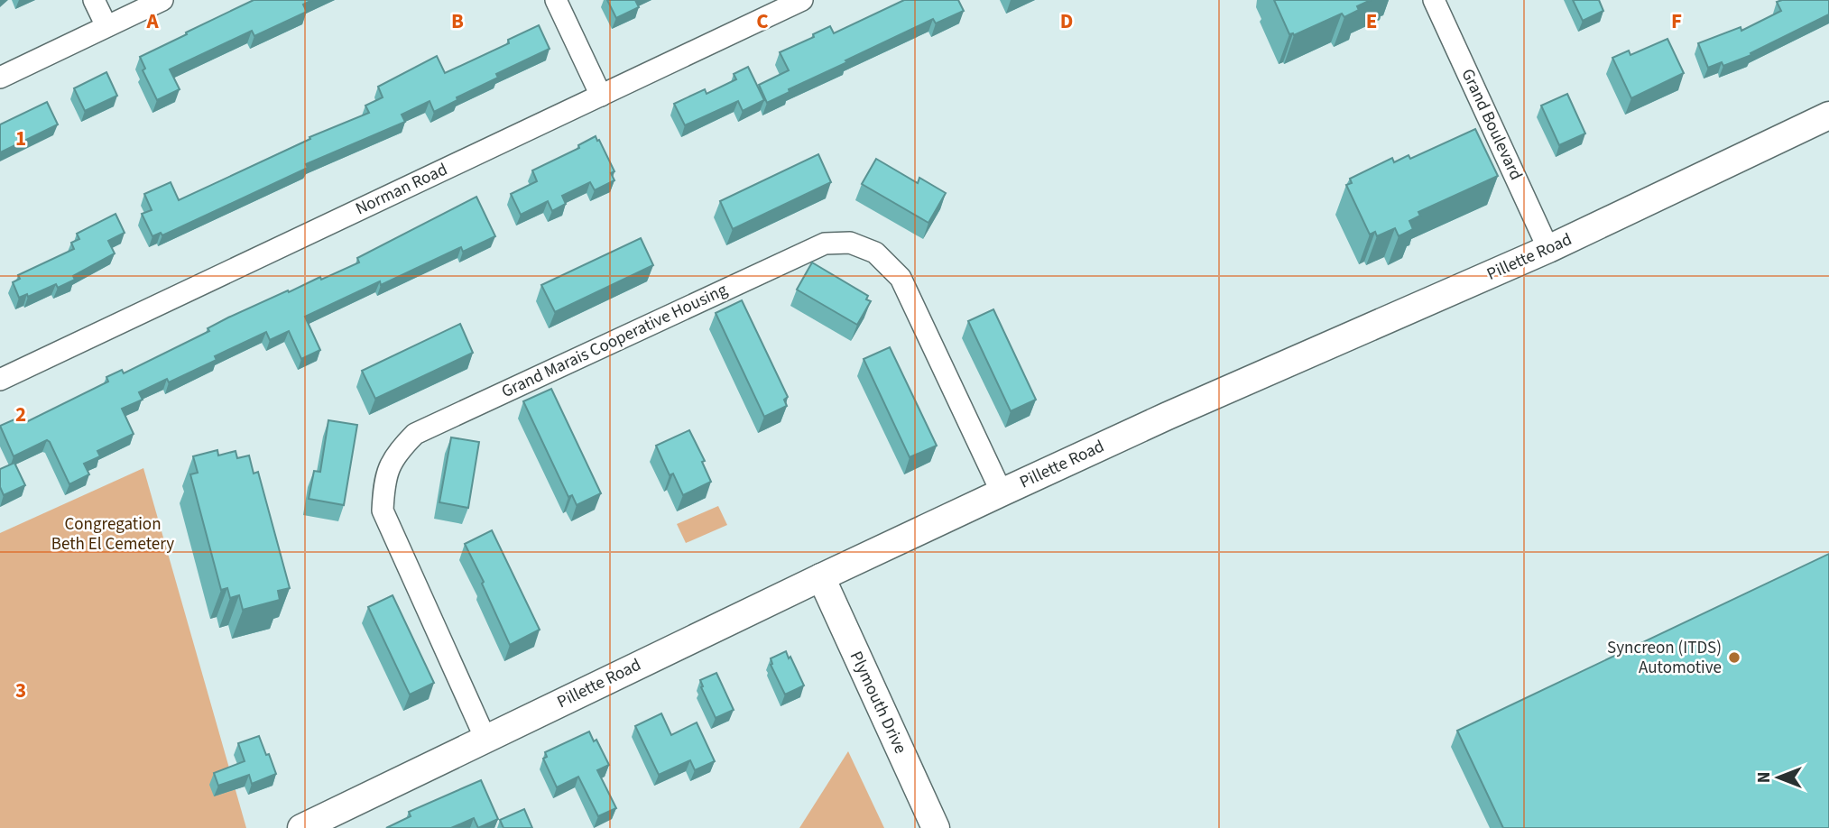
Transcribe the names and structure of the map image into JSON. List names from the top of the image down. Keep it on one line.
{"streets":{"street":["Grand Boulevard","Norman Road","Pillette Road","Grand Marais Cooperative Housing","Plymouth Drive"]},"crossings":[["Grand Boulevard","Pillette Road"],["Pillette Road","Grand Marais Cooperative Housing"],["Pillette Road","Plymouth Drive"]],"parks":["Congregation Beth El Cemetery"],"places":["Syncreon (ITDS) Automotive"],"north":"left","grid":{"columns":["A","B","C","D","E","F"],"rows":["1","2","3"]}}
